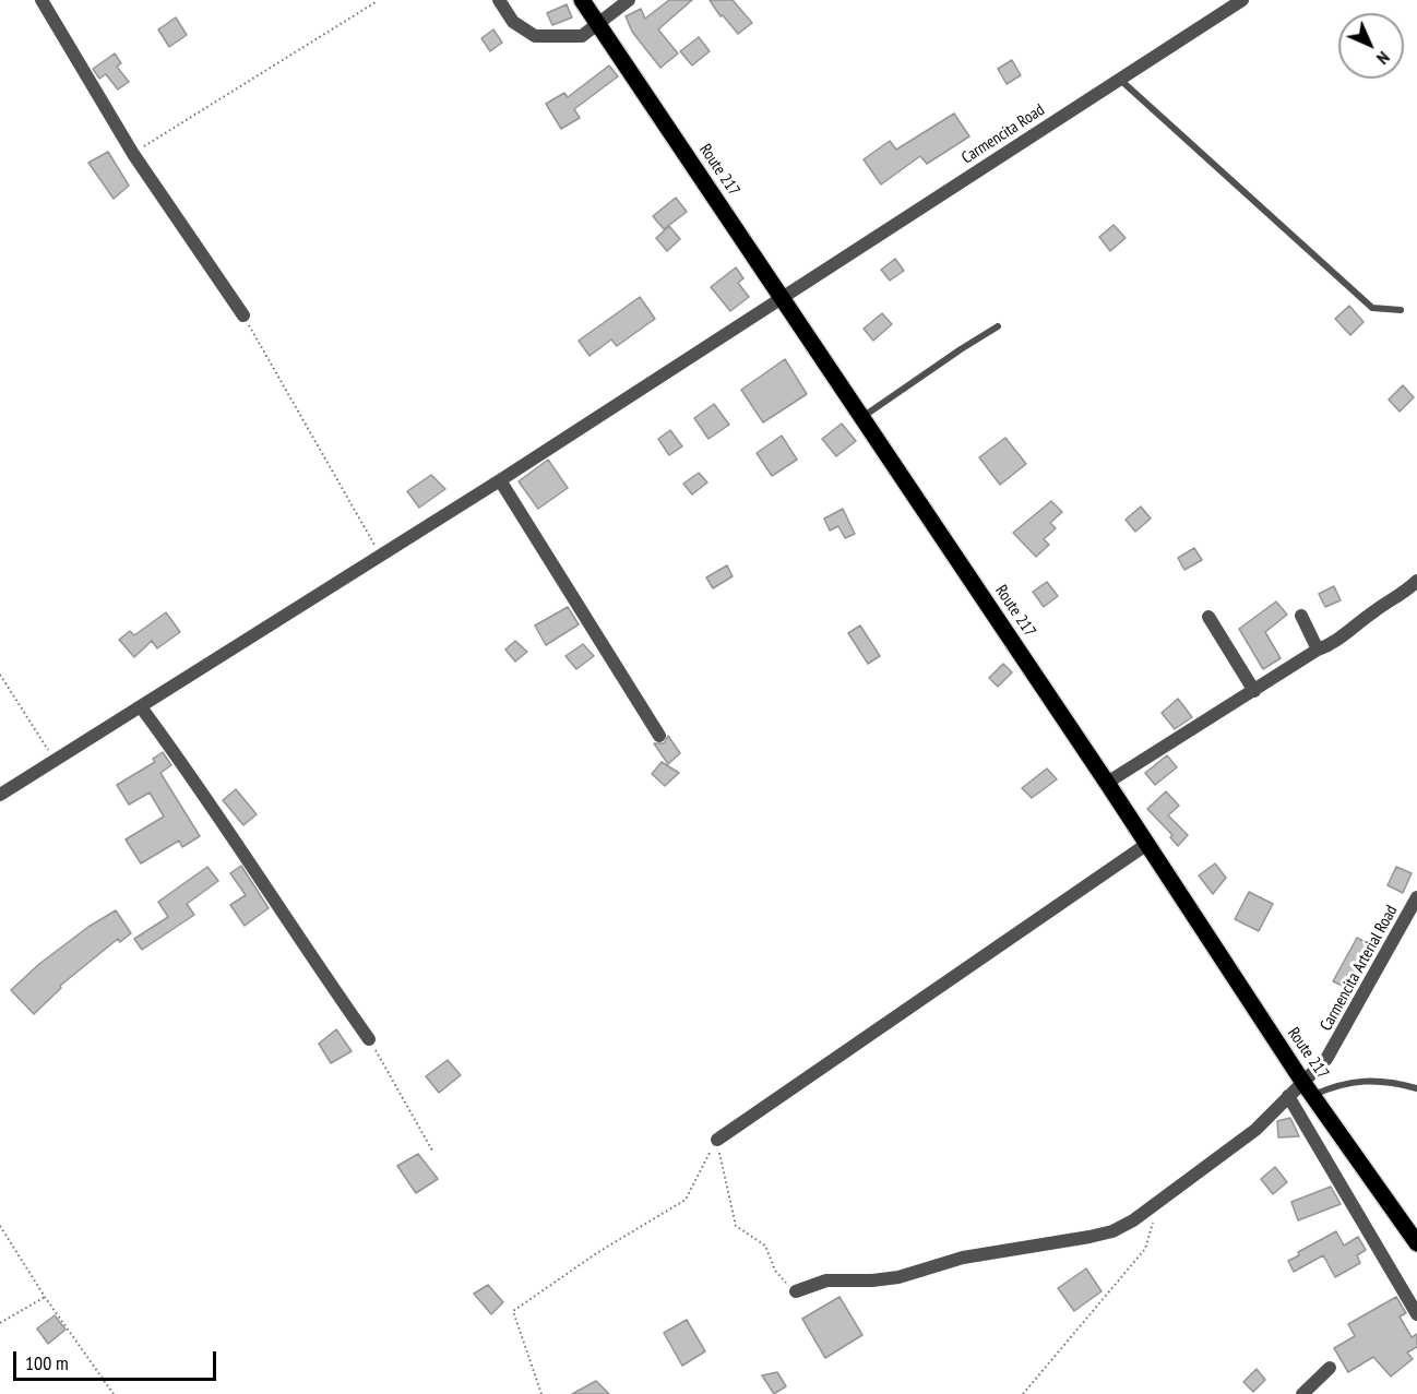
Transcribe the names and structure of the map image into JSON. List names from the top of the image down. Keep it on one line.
{"streets":{"main road":["Route 217"],"street":["Carmencita Road","Carmencita Arterial Road"]},"crossings":[["Carmencita Road","Route 217"],["Route 217","Carmencita Arterial Road"]],"scale_bar":"100 m","north":"bottom right"}
